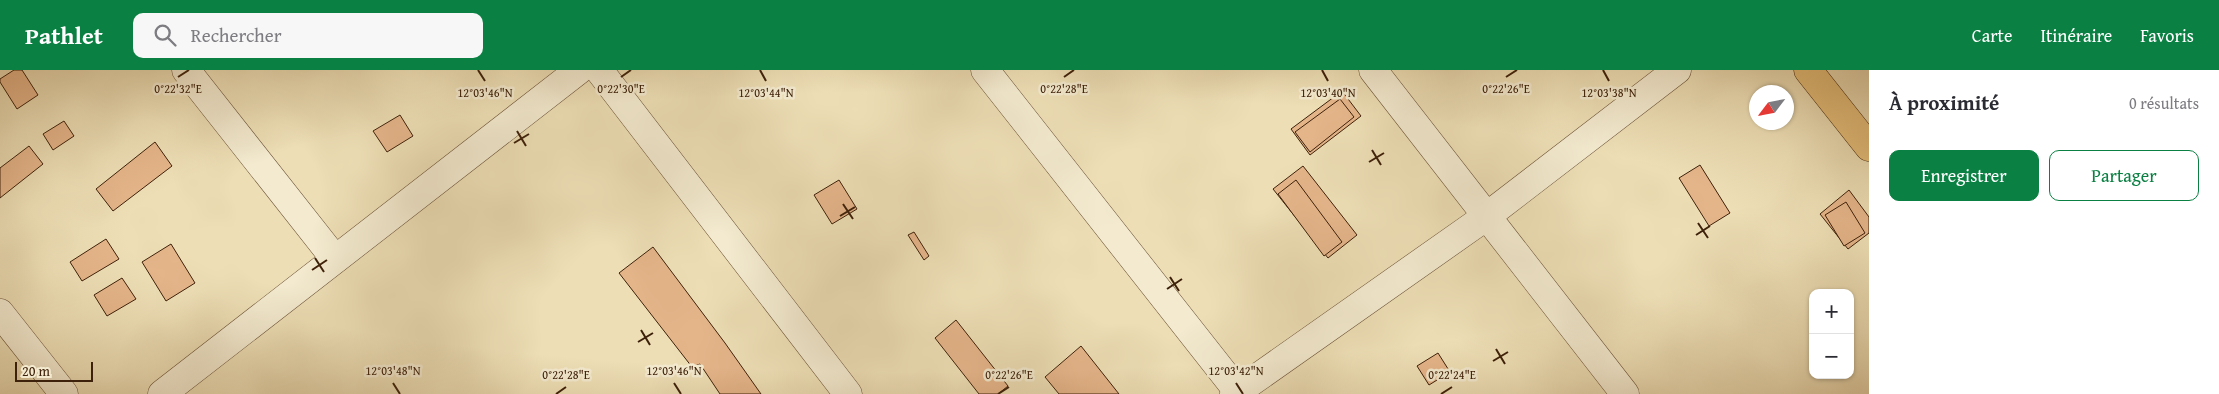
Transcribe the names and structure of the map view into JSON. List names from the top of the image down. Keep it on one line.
{"scale_bar":"20 m","north":"bottom left","page":{"header":"Pathlet","search":"Rechercher","nav":["Carte","Itinéraire","Favoris"],"heading":["À proximité","0 résultats"],"buttons":["Enregistrer","Partager"],"map_buttons":["+","−"],"scale":"20 m"},"coordinates":["0°22'32\"E","0°22'30\"E","0°22'28\"E","0°22'26\"E","12°03'44\"N","12°03'46\"N","12°03'40\"N","12°03'38\"N","12°03'48\"N","12°03'42\"N","0°22'24\"E"]}
